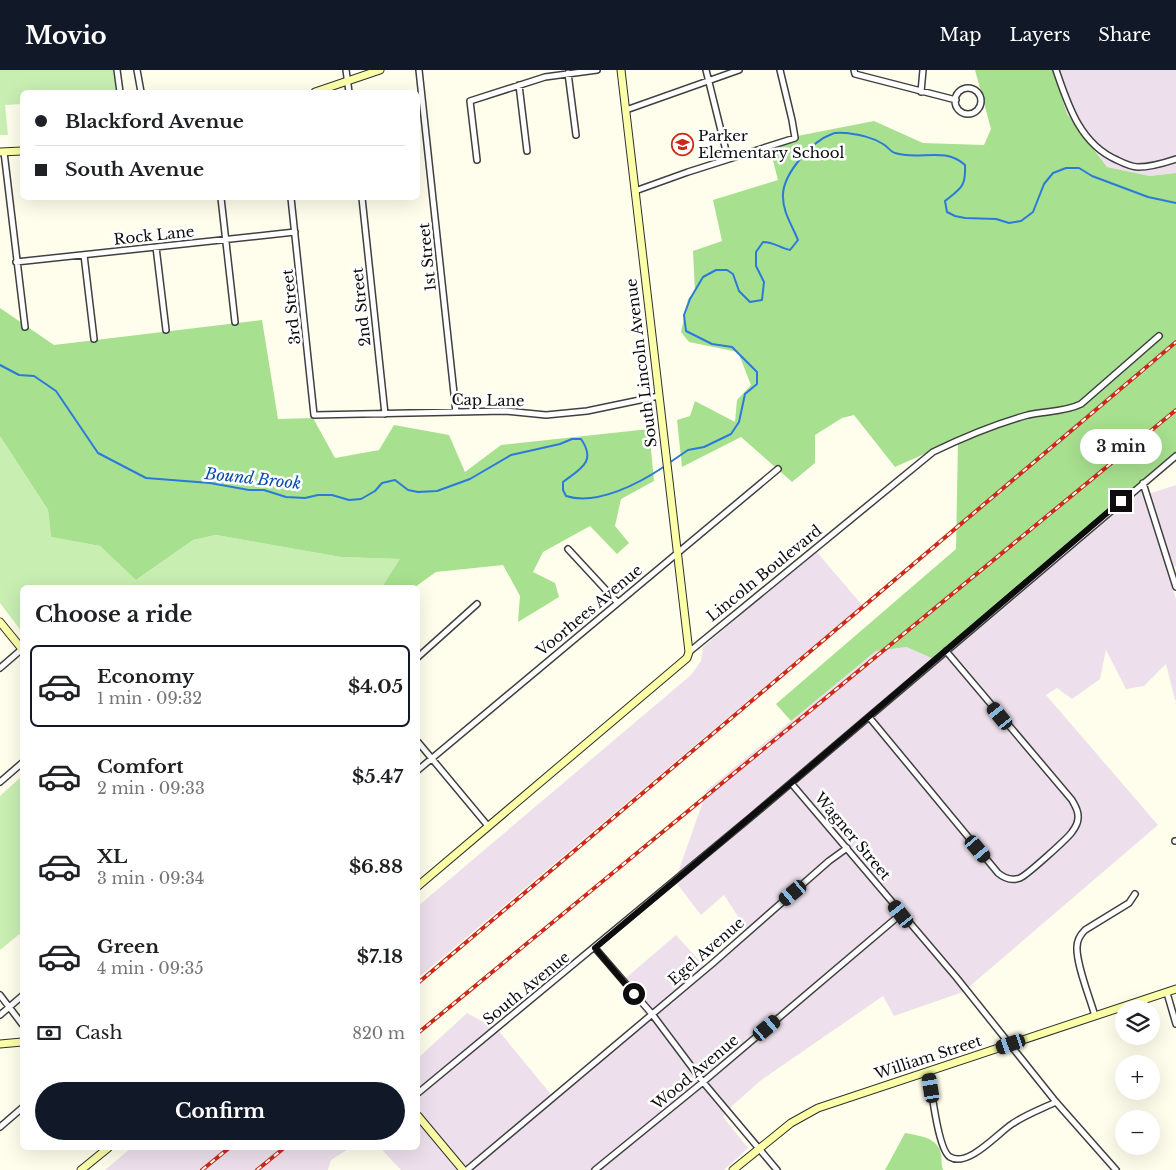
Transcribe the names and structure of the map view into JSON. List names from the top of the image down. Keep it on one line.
{"streets":{"street":["Rock Lane","1st Street","3rd Street","2nd Street","South Lincoln Avenue","Cap Lane","Lincoln Boulevard","Voorhees Avenue","Wagner Street","Egel Avenue","South Avenue","William Street","Wood Avenue"]},"crossings":[["Rock Lane","3rd Street"],["1st Street","Cap Lane"],["3rd Street","Cap Lane"],["2nd Street","Cap Lane"],["South Lincoln Avenue","Cap Lane"],["South Lincoln Avenue","Lincoln Boulevard"],["South Lincoln Avenue","Voorhees Avenue"],["Wagner Street","Egel Avenue"],["Wagner Street","South Avenue"],["Wagner Street","William Street"],["Wagner Street","Wood Avenue"]],"water":["Bound Brook"],"places":{"school or university":["Parker Elementary School"]},"page":{"header":"Movio","nav":["Map","Layers","Share"],"banner":["Blackford Avenue","South Avenue"],"bubble":"3 min","heading":"Choose a ride","list":[{"name":"Economy","note":"1 min · 09:32","value":"$4.05"},{"name":"Comfort","note":"2 min · 09:33","value":"$5.47"},{"name":"XL","note":"3 min · 09:34","value":"$6.88"},{"name":"Green","note":"4 min · 09:35","value":"$7.18"}],"map_buttons":["+","−"],"pay":["Cash","820 m"],"buttons":"Confirm"}}
